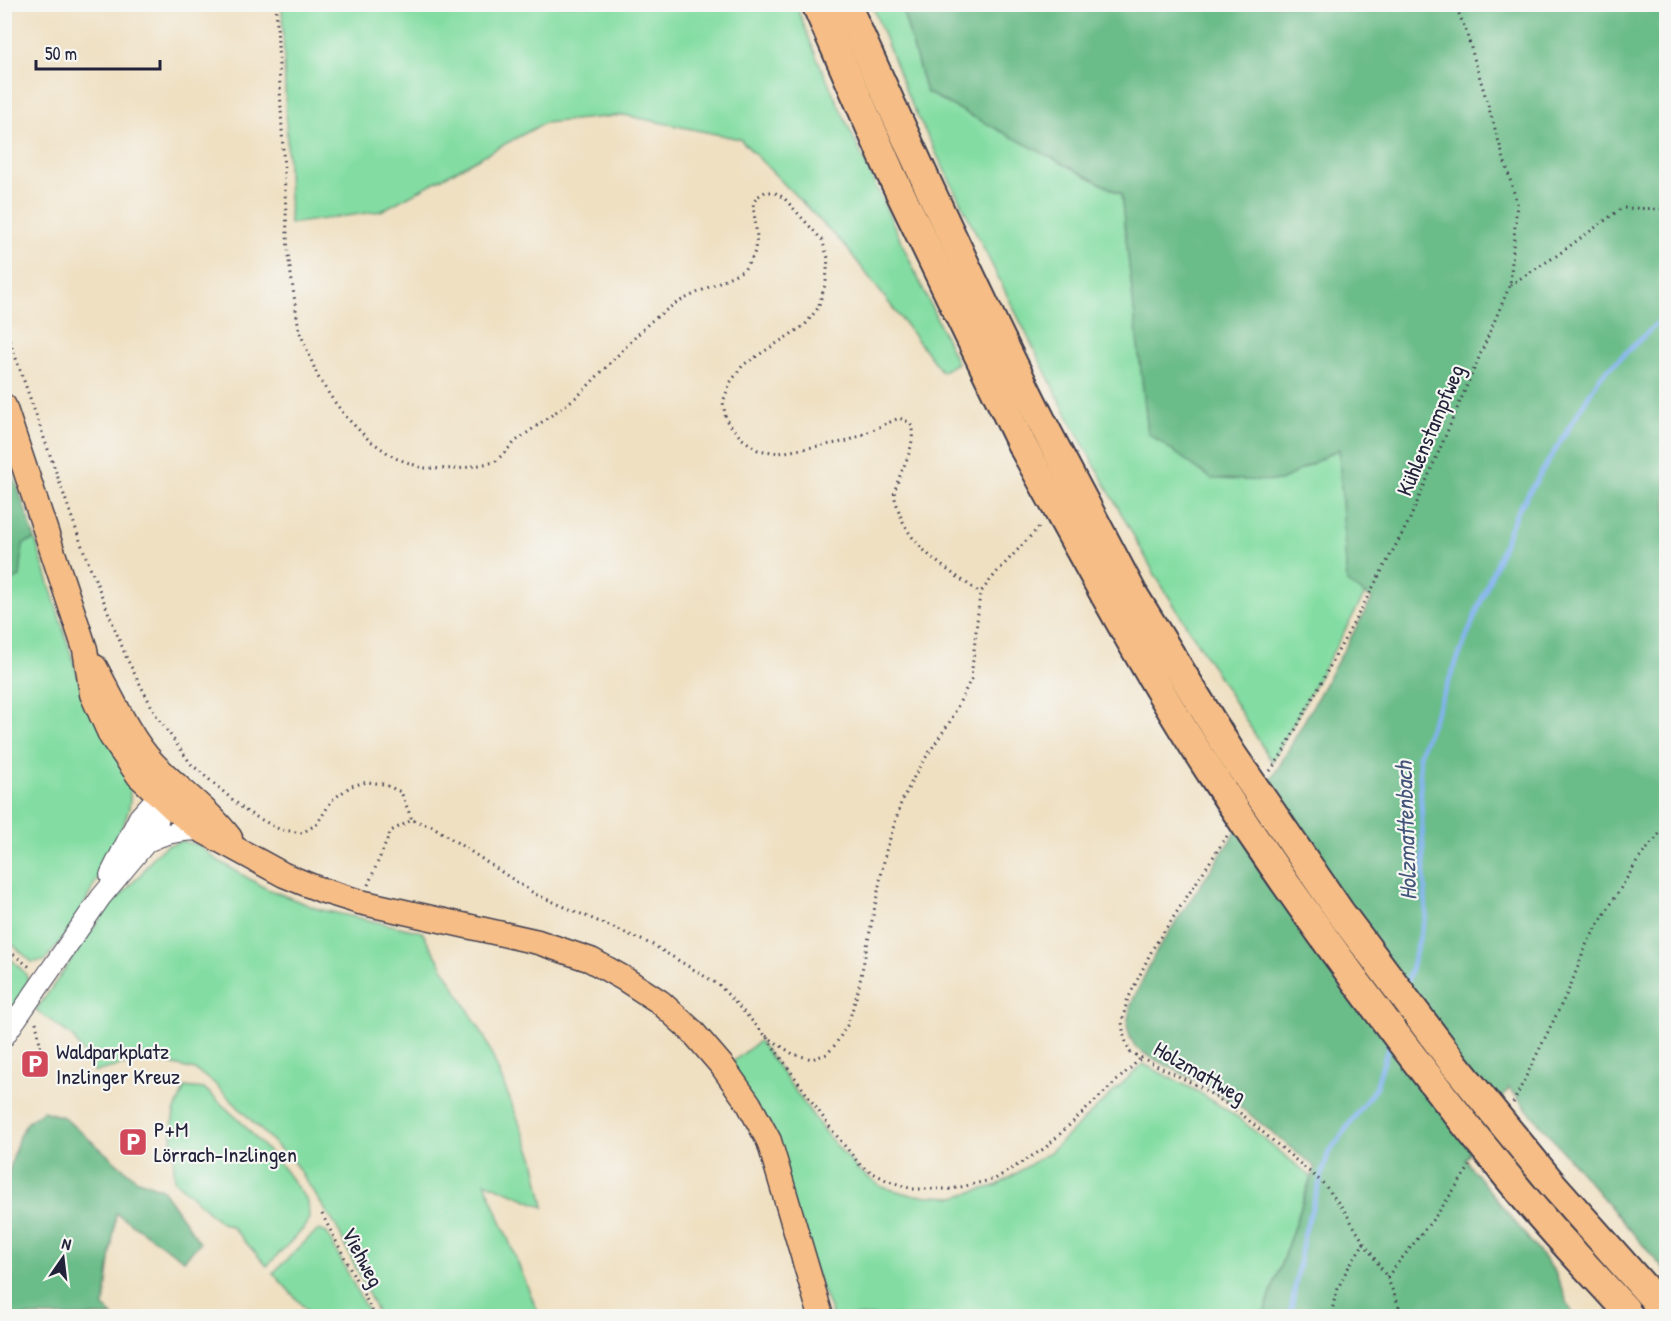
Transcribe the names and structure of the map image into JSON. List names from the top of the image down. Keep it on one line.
{"streets":{"path":["Kühlenstampfweg","Holzmattweg","Viehweg"]},"water":["Holzmattenbach"],"places":{"parking":["Waldparkplatz Inzlinger Kreuz","P+M Lörrach-Inzlingen"]},"scale_bar":"50 m","north":"top"}
